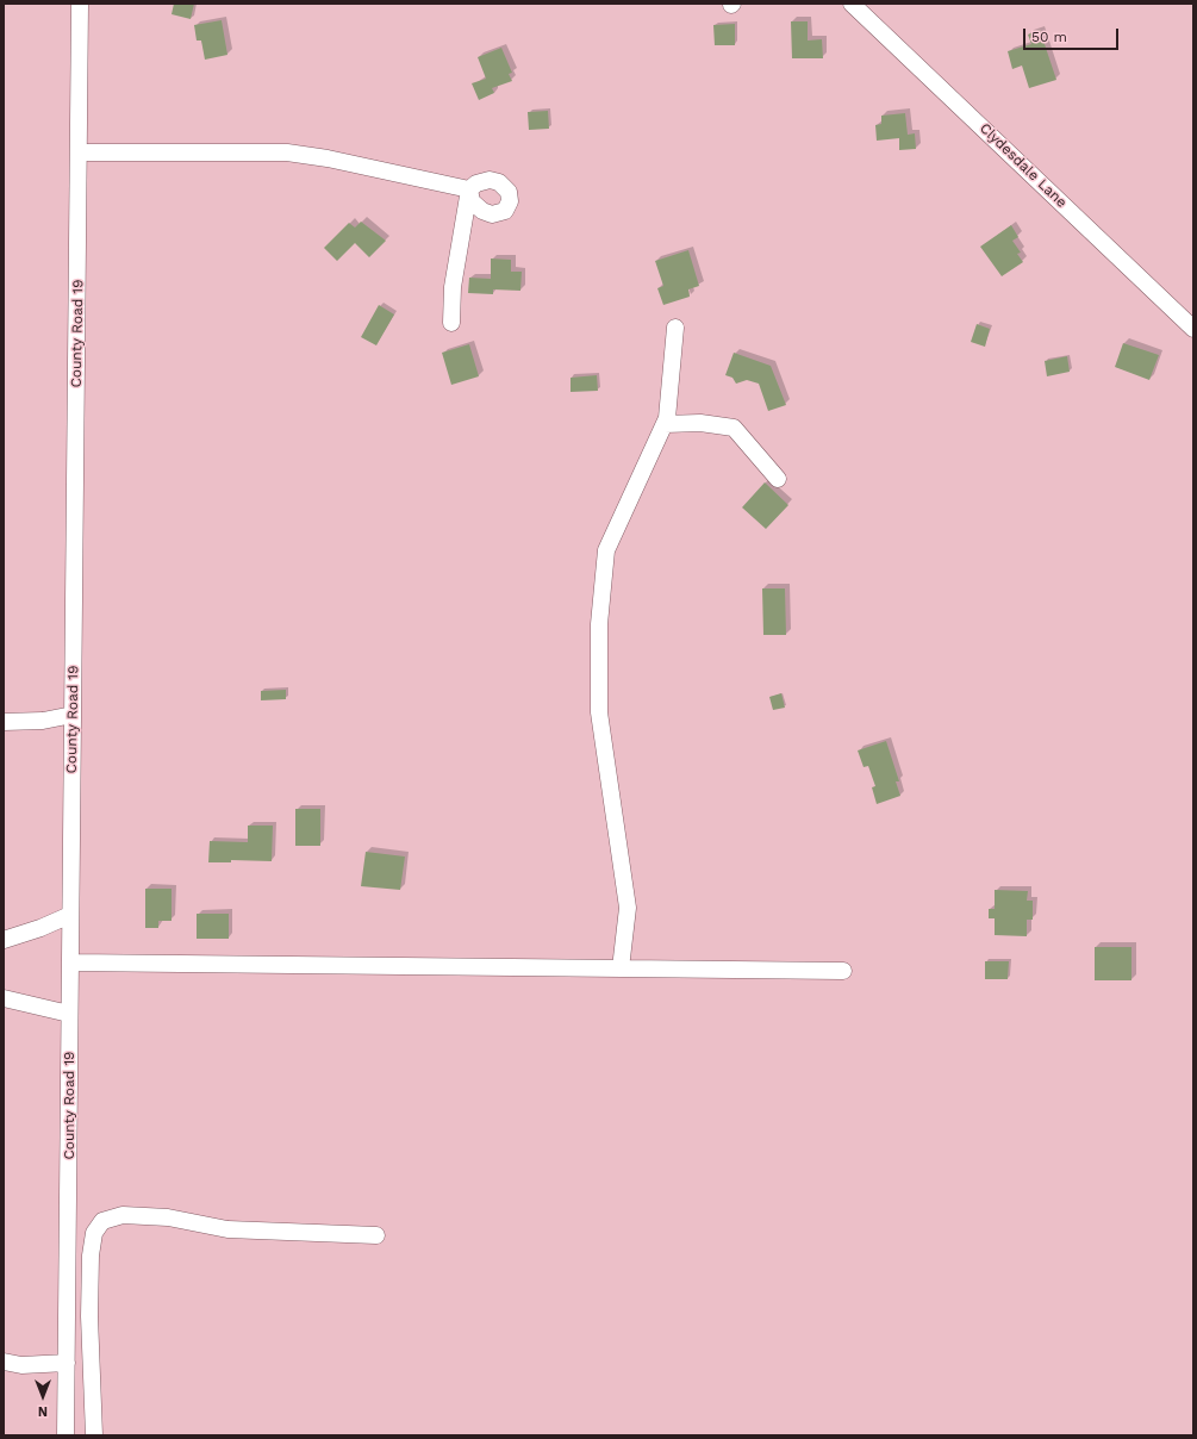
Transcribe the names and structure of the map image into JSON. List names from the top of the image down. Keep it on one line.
{"streets":{"street":["Clydesdale Lane","County Road 19"]},"scale_bar":"50 m","north":"bottom"}
